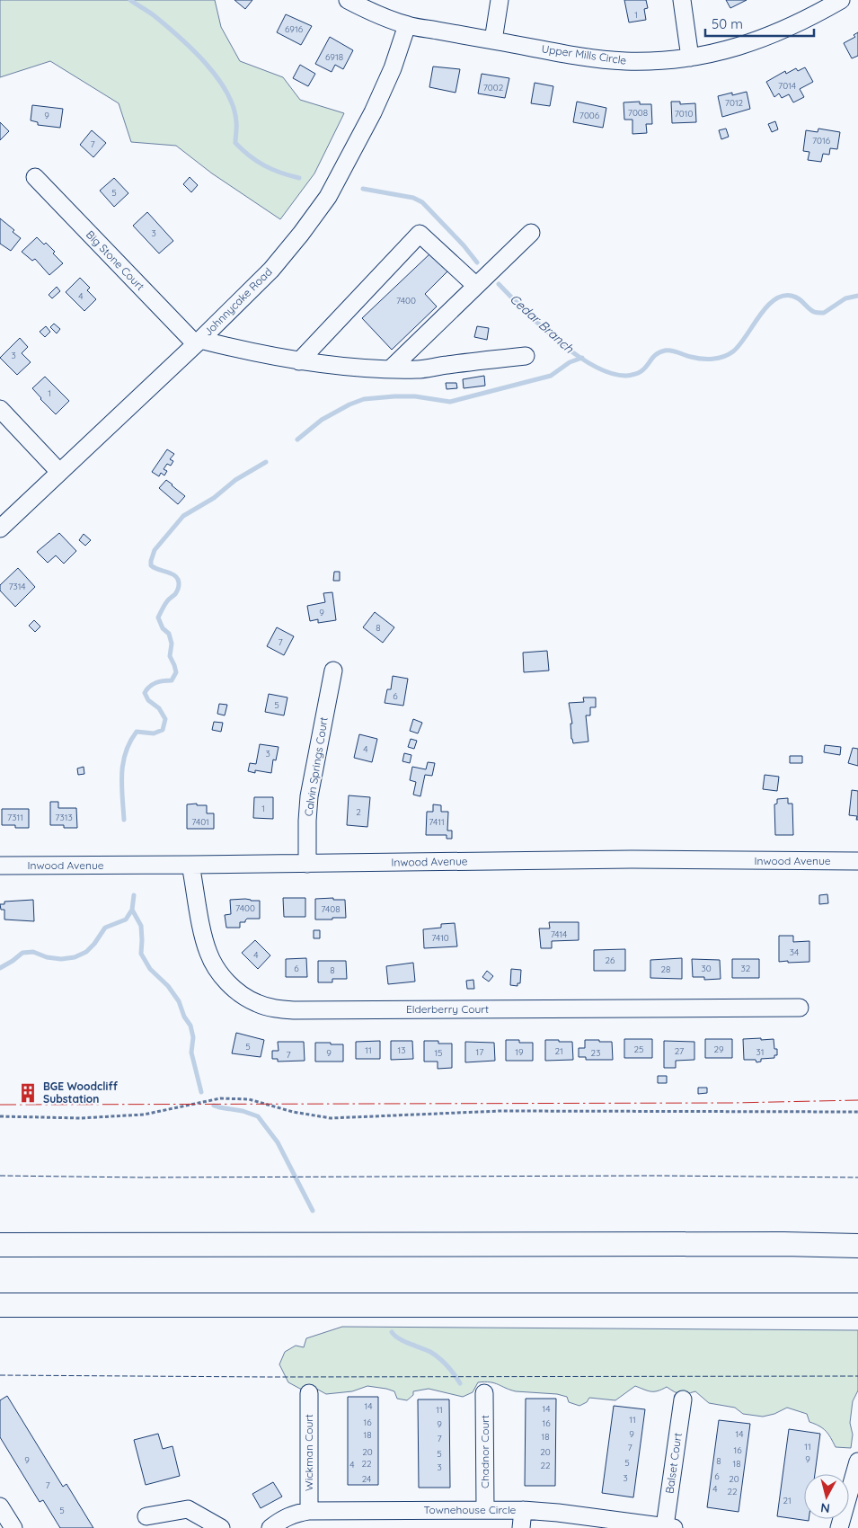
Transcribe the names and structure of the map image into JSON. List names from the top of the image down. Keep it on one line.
{"streets":{"street":["Upper Mills Circle","Big Stone Court","Johnnycake Road","Calvin Springs Court","Inwood Avenue","Elderberry Court","Chadnor Court","Wickman Court","Balset Court","Townehouse Circle"]},"crossings":[["Upper Mills Circle","Johnnycake Road"],["Big Stone Court","Johnnycake Road"],["Calvin Springs Court","Inwood Avenue"],["Inwood Avenue","Elderberry Court"],["Chadnor Court","Townehouse Circle"],["Wickman Court","Townehouse Circle"],["Balset Court","Townehouse Circle"]],"water":["Cedar Branch"],"places":{"building":["BGE Woodcliff Substation"]},"house_numbers":["1","6916","6918","7014","7002","7012","7008","7010","9","7006","7016","7","5","3","4","7400","3","1","7314","9","8","7","6","5","4","3","1","2","7311","7313","7401","7411","7400","7408","7414","7410","34","4","26","6","30","32","28","8","5","25","29","11","13","21","27","17","19","31","9","15","23","7","14","14","11","11","16","16","9","9","14","18","18","7","11","7","16","20","20","5","9","9","8","5","22","18","4","22","3","6","3","24","20","7","4","22","21","5"],"scale_bar":"50 m","north":"bottom"}
